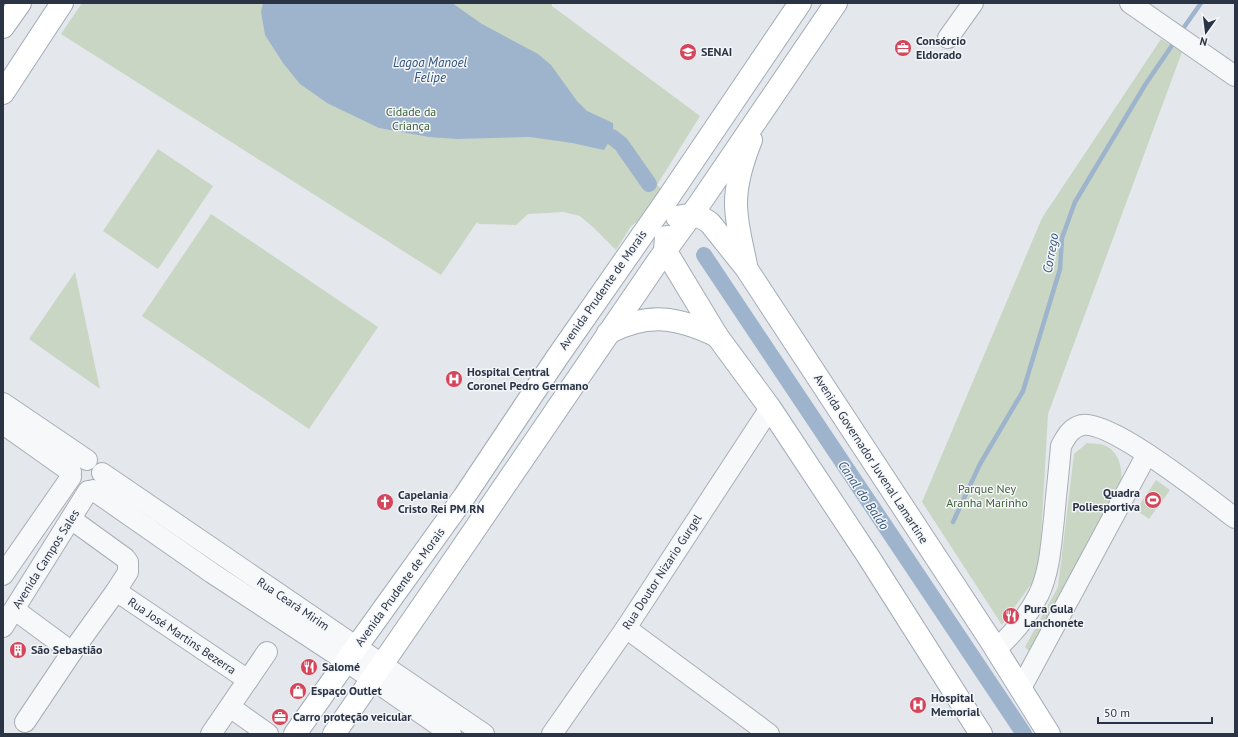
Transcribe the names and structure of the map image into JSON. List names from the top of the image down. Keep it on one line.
{"streets":{"main road":["Avenida Prudente de Morais","Avenida Governador Juvenal Lamartine"],"street":["Avenida Campos Sales","Rua Doutor Nizario Gurgel","Rua Ceará Mirim","Rua José Martins Bezerra"]},"crossings":[["Avenida Prudente de Morais","Rua Ceará Mirim"],["Avenida Campos Sales","Rua Ceará Mirim"]],"water":["Lagoa Manoel Felipe","Corrego","Canal do Baldo"],"parks":["Cidade da Criança","Parque Ney Aranha Marinho"],"places":{"office":["Consórcio Eldorado","Carro proteção veicular"],"school or university":["SENAI"],"hospital":["Hospital Central Coronel Pedro Germano","Hospital Memorial"],"sports":["Quadra Poliesportiva"],"church":["Capelania Cristo Rei PM RN"],"restaurant":["Pura Gula Lanchonete","Salomé"],"building":["São Sebastião"],"shop":["Espaço Outlet"]},"scale_bar":"50 m","north":"bottom"}
